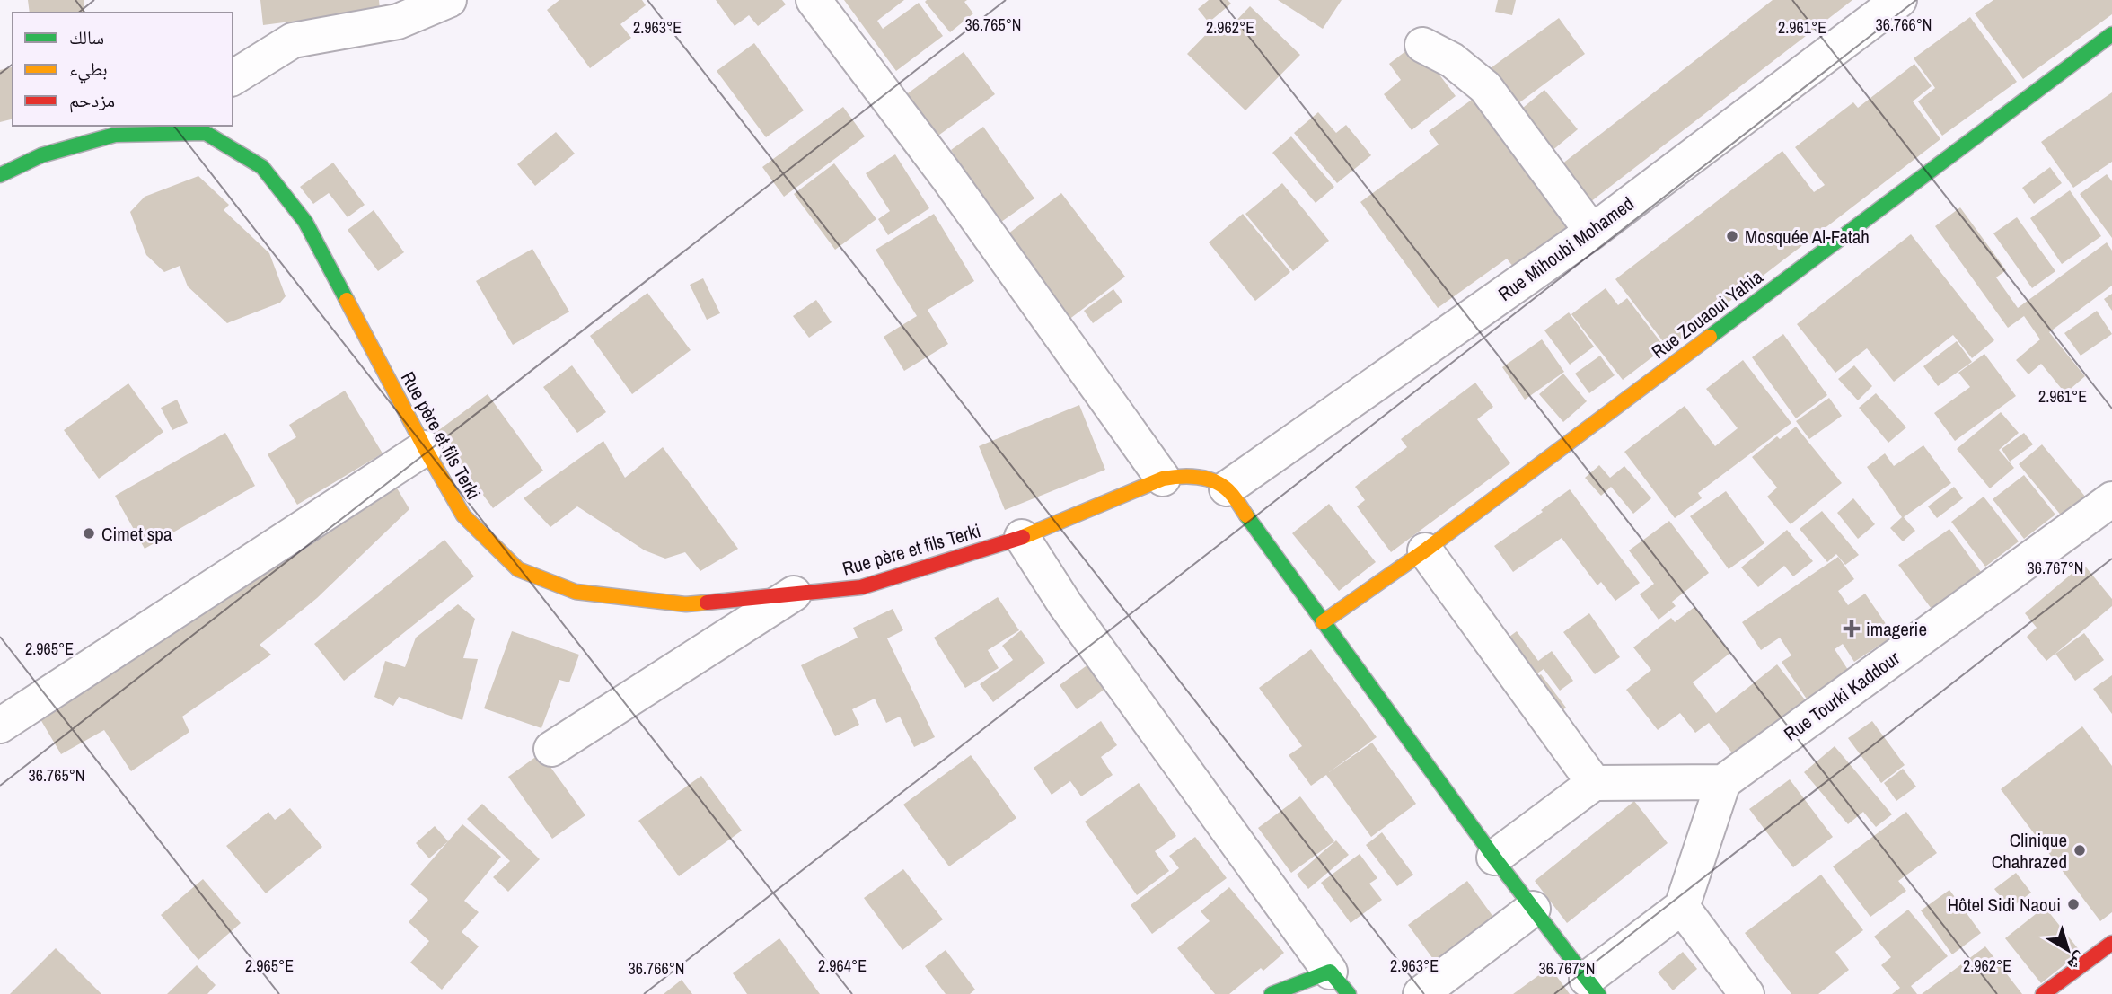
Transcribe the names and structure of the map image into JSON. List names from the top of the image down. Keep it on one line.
{"streets":{"street":["Rue Mihoubi Mohamed","Rue Zouaoui Yahia","Rue père et fils Terki","Rue Tourki Kaddour"]},"crossings":[["Rue Mihoubi Mohamed","Rue père et fils Terki"]],"places":{"other":["Mosquée Al-Fatah","Cimet spa","Clinique Chahrazed","Hôtel Sidi Naoui"],"health":["imagerie"]},"legend":["سالك","بطيء","مزدحم"],"north":"bottom right","coordinates":["36.765°N","36.766°N","2.963°E","2.962°E","2.961°E","36.767°N","2.965°E","2.964°E"]}
